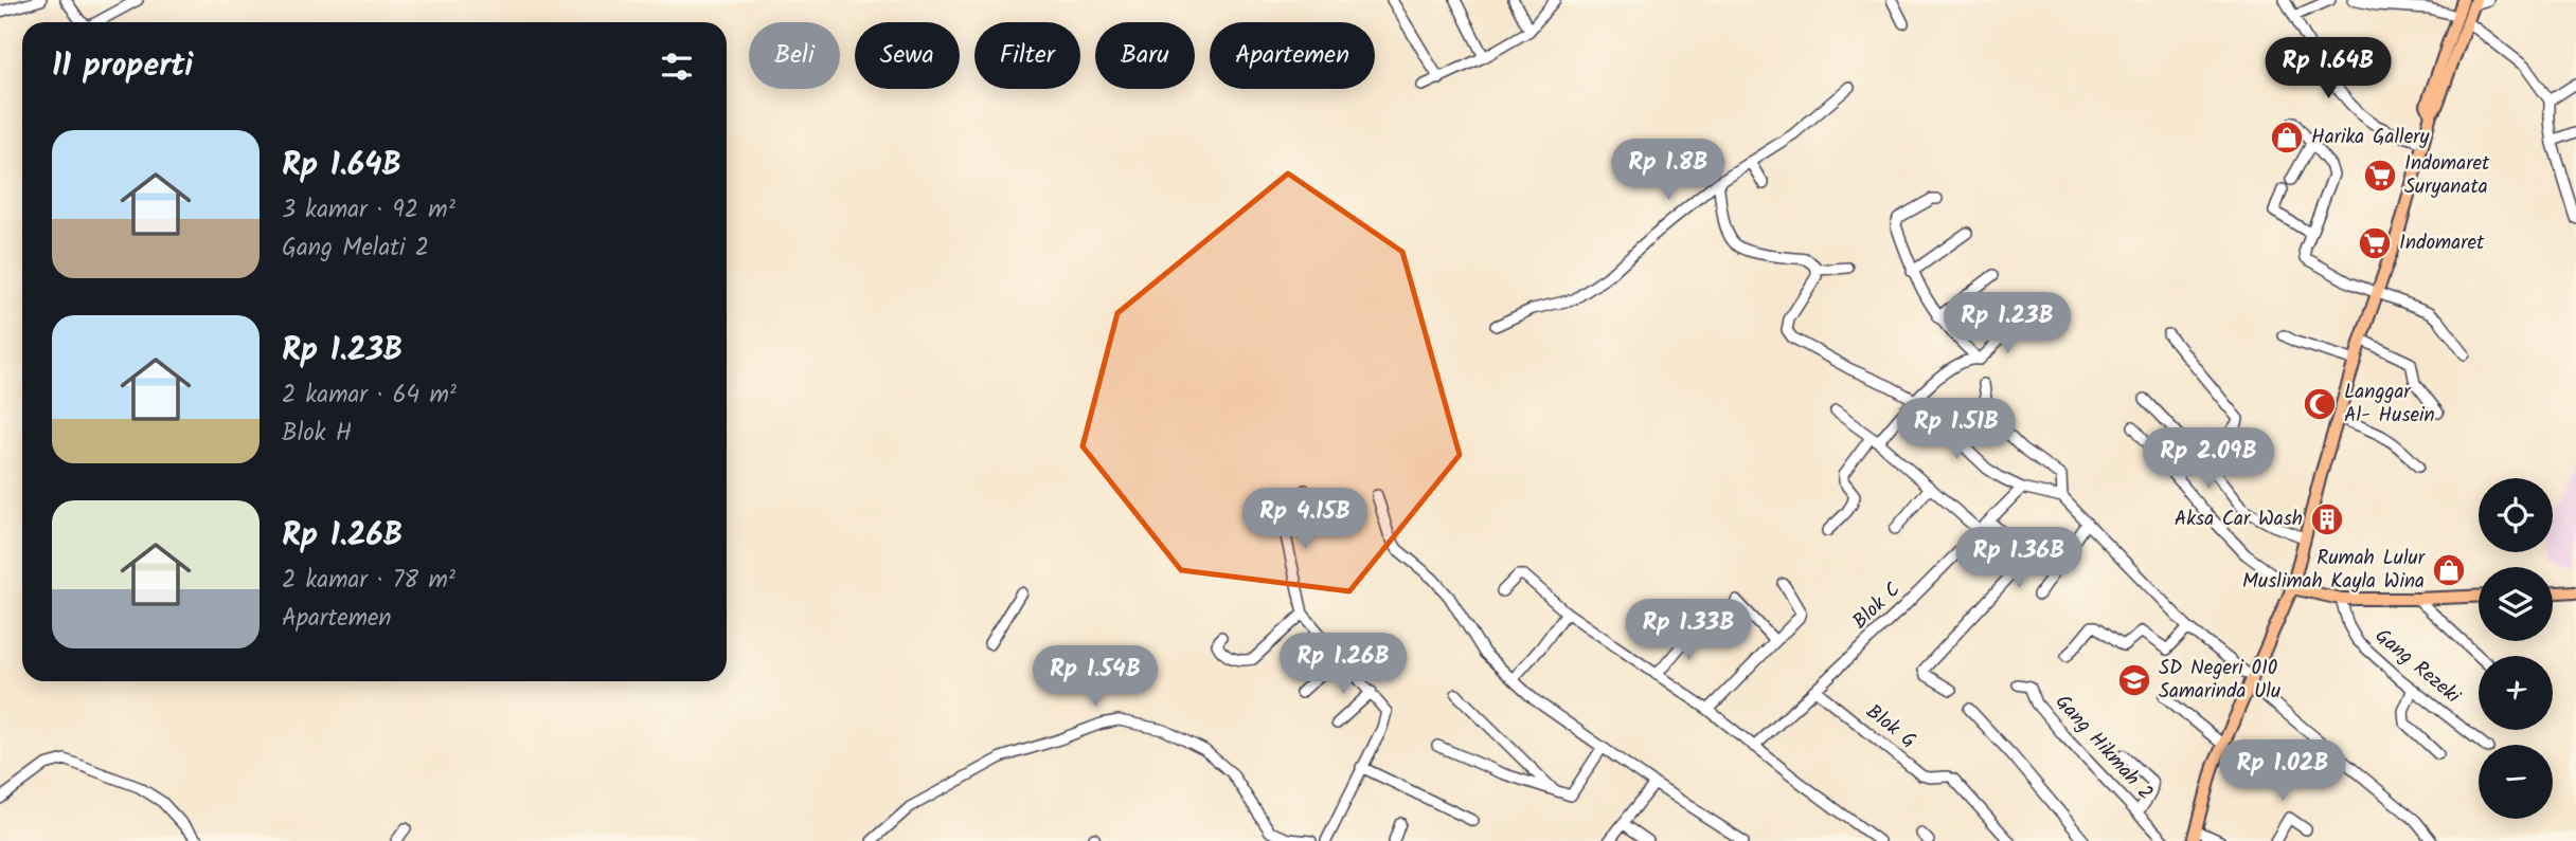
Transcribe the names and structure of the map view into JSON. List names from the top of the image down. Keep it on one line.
{"streets":{"street":["Blok C","Gang Rezeki","Blok G","Gang Hikmah 2"]},"crossings":[["Blok C","Blok G"]],"places":{"shop":["Harika Gallery","Rumah Lulur Muslimah Kayla Wina"],"supermarket":["Indomaret Suryanata","Indomaret"],"mosque":["Langgar Al- Husein"],"building":["Aksa Car Wash"],"school or university":["SD Negeri 010 Samarinda Ulu"]},"page":{"chip":["Beli","Sewa","Filter","Baru","Apartemen"],"heading":"11 properti","price":["Rp 1.64B","Rp 1.8B","Rp 1.23B","Rp 1.51B","Rp 2.09B","Rp 4.15B","Rp 1.36B","Rp 1.33B","Rp 1.26B","Rp 1.54B","Rp 1.02B"],"list":[{"name":"Rp 1.64B","note":"3 kamar · 92 m² · Gang Melati 2"},{"name":"Rp 1.23B","note":"2 kamar · 64 m² · Blok H"},{"name":"Rp 1.26B","note":"2 kamar · 78 m² · Apartemen"}],"map_buttons":["+","−"]}}
